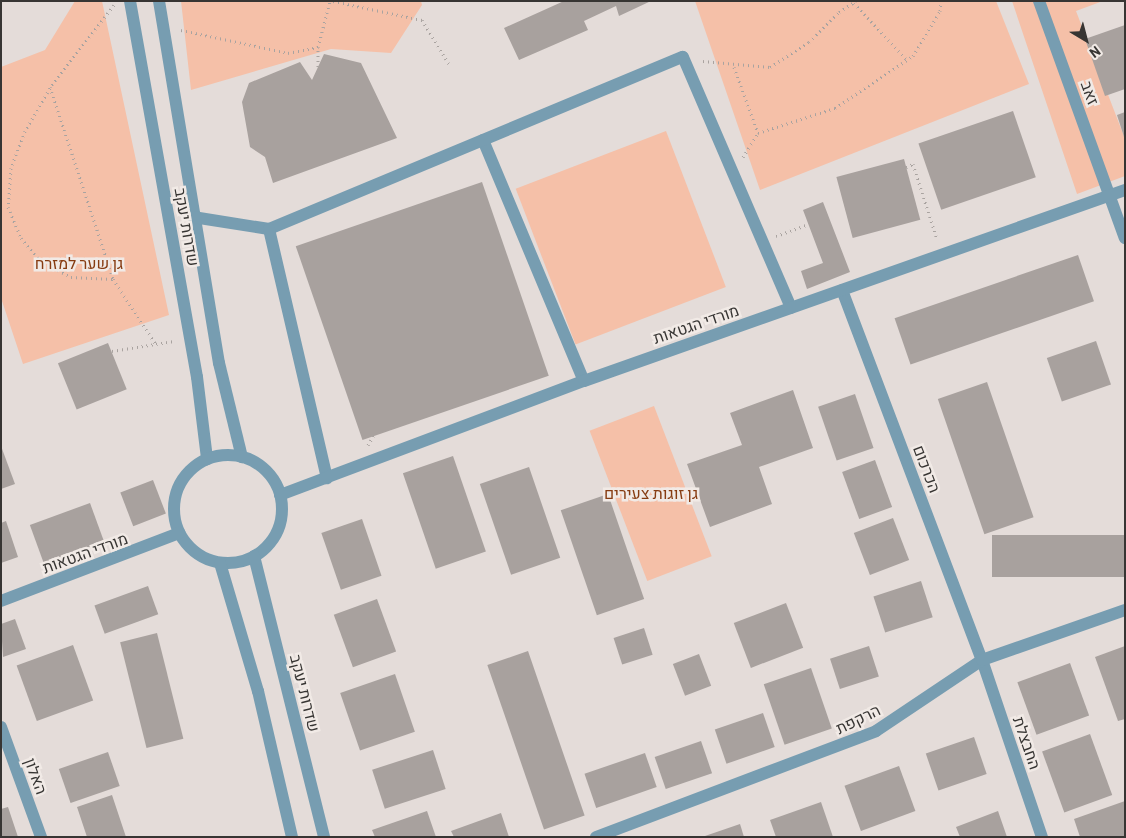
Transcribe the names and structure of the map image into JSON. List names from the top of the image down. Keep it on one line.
{"streets":{"street":["זאב","שדרות יעקב","מורדי הגטאות","הכרכום","הרקפת","החבצלת","האלון"]},"crossings":[["זאב","מורדי הגטאות"],["שדרות יעקב","מורדי הגטאות"],["מורדי הגטאות","הכרכום"],["הכרכום","הרקפת"],["הכרכום","החבצלת"],["הרקפת","החבצלת"]],"parks":["גן שער למזרח","גן זוגות צעירים"],"north":"bottom right"}
